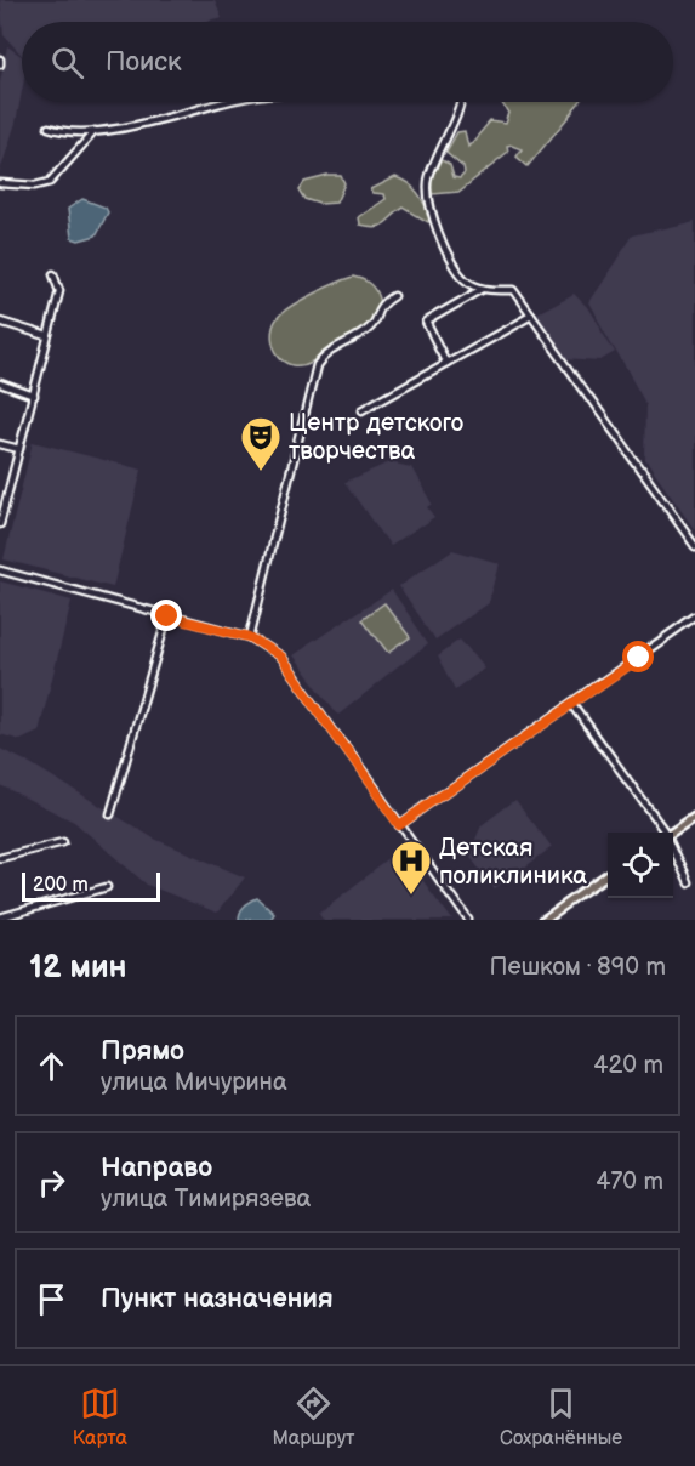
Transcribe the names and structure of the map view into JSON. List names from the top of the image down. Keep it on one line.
{"places":{"theatre":["Центр детского творчества"],"hospital":["Детская поликлиника"]},"scale_bar":"200 m","page":{"search":"Поиск","scale":"200 m","heading":["12 мин","Пешком · 890 m"],"list":[["Прямо","улица Мичурина","420 m"],["Направо","улица Тимирязева","470 m"],"Пункт назначения"],"nav":["Карта","Маршрут","Сохранённые"]}}
